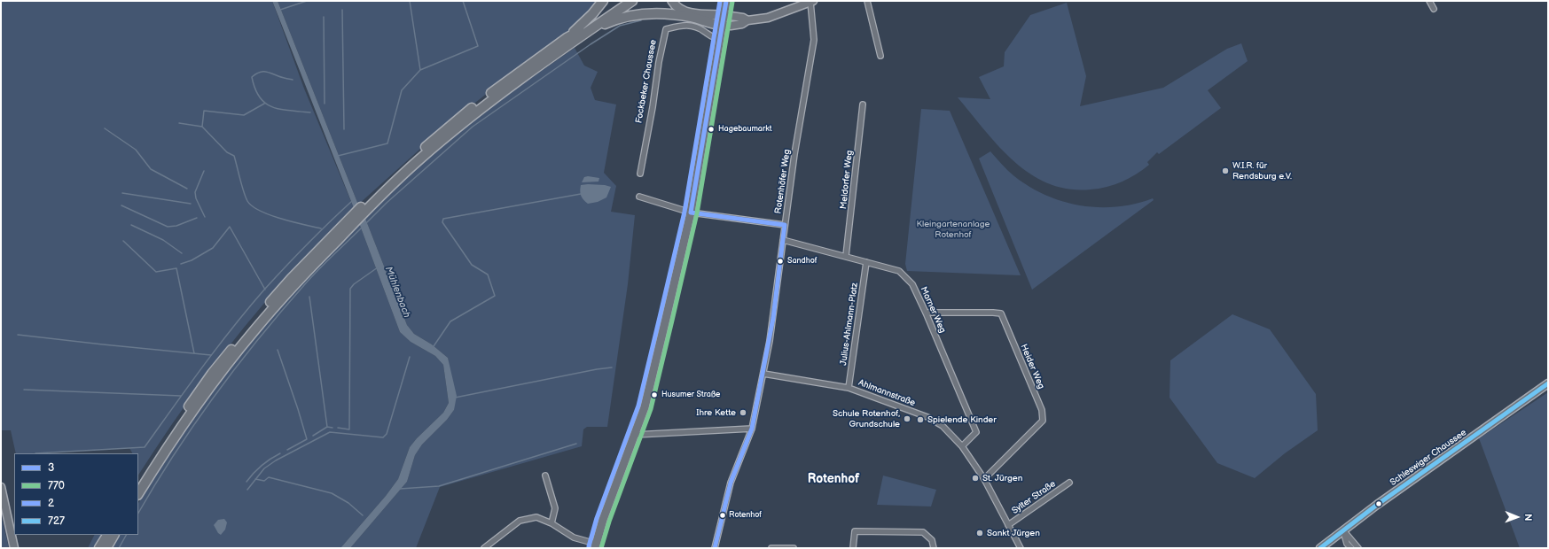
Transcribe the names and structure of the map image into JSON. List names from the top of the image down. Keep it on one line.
{"streets":{"main road":["Schleswiger Chaussee"],"street":["Fockbeker Chaussee","Meldorfer Weg","Rotenhöfer Weg","Marner Weg","Julius-Ahlmann-Platz","Heider Weg","Ahlmannstraße","Sylter Straße"]},"crossings":[["Meldorfer Weg","Marner Weg"],["Rotenhöfer Weg","Marner Weg"],["Rotenhöfer Weg","Ahlmannstraße"],["Marner Weg","Julius-Ahlmann-Platz"],["Marner Weg","Heider Weg"],["Marner Weg","Ahlmannstraße"],["Julius-Ahlmann-Platz","Ahlmannstraße"],["Heider Weg","Ahlmannstraße"],["Ahlmannstraße","Sylter Straße"]],"districts":["Rotenhof"],"water":["Mühlenbach"],"parks":["Kleingartenanlage Rotenhof"],"places":["Hagebaumarkt","W.I.R. für Rendsburg e.V.","Sandhof","Husumer Straße","Ihre Kette","Schule Rotenhof, Grundschule","Spielende Kinder","St. Jürgen","Rotenhof","Sankt Jürgen"],"lines":["transit line 3","transit line 2","transit line 770","transit line 727"],"legend":["3","770","2","727"],"north":"right"}
